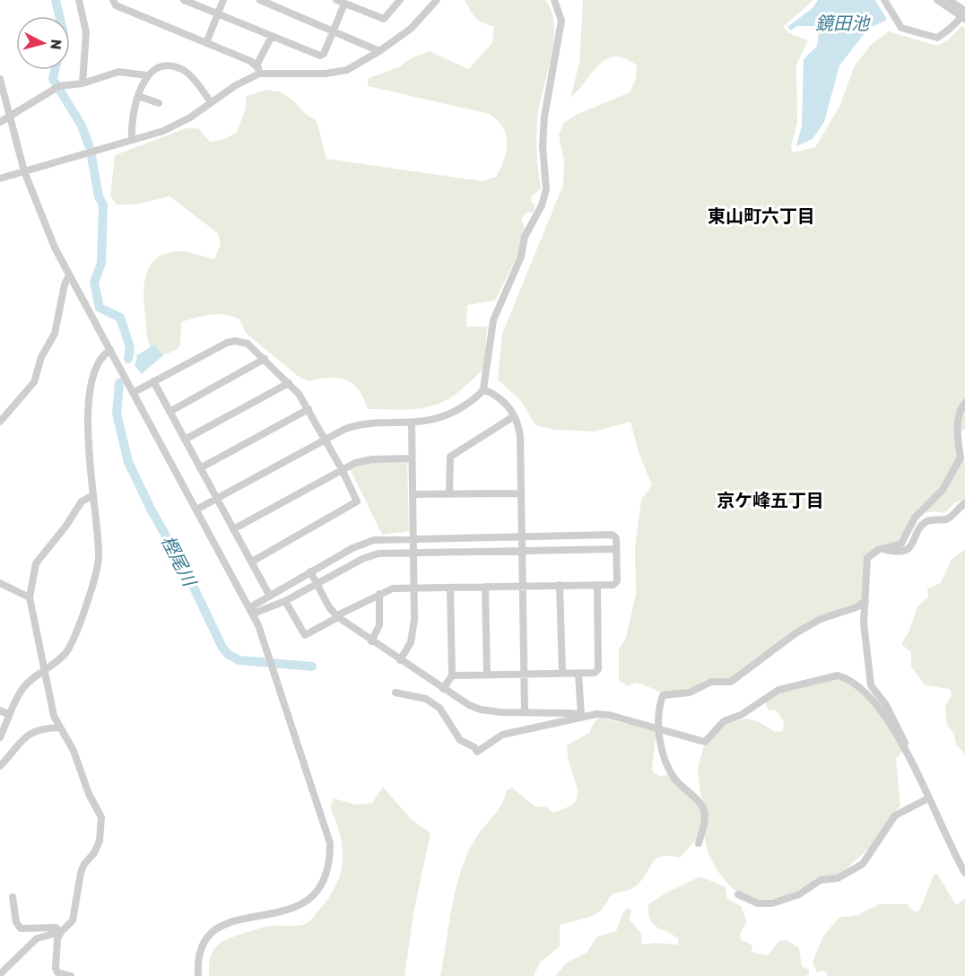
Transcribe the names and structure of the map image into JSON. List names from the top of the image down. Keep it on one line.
{"districts":["東山町六丁目","京ケ峰五丁目"],"water":["鏡田池","樫尾川"],"north":"right"}
